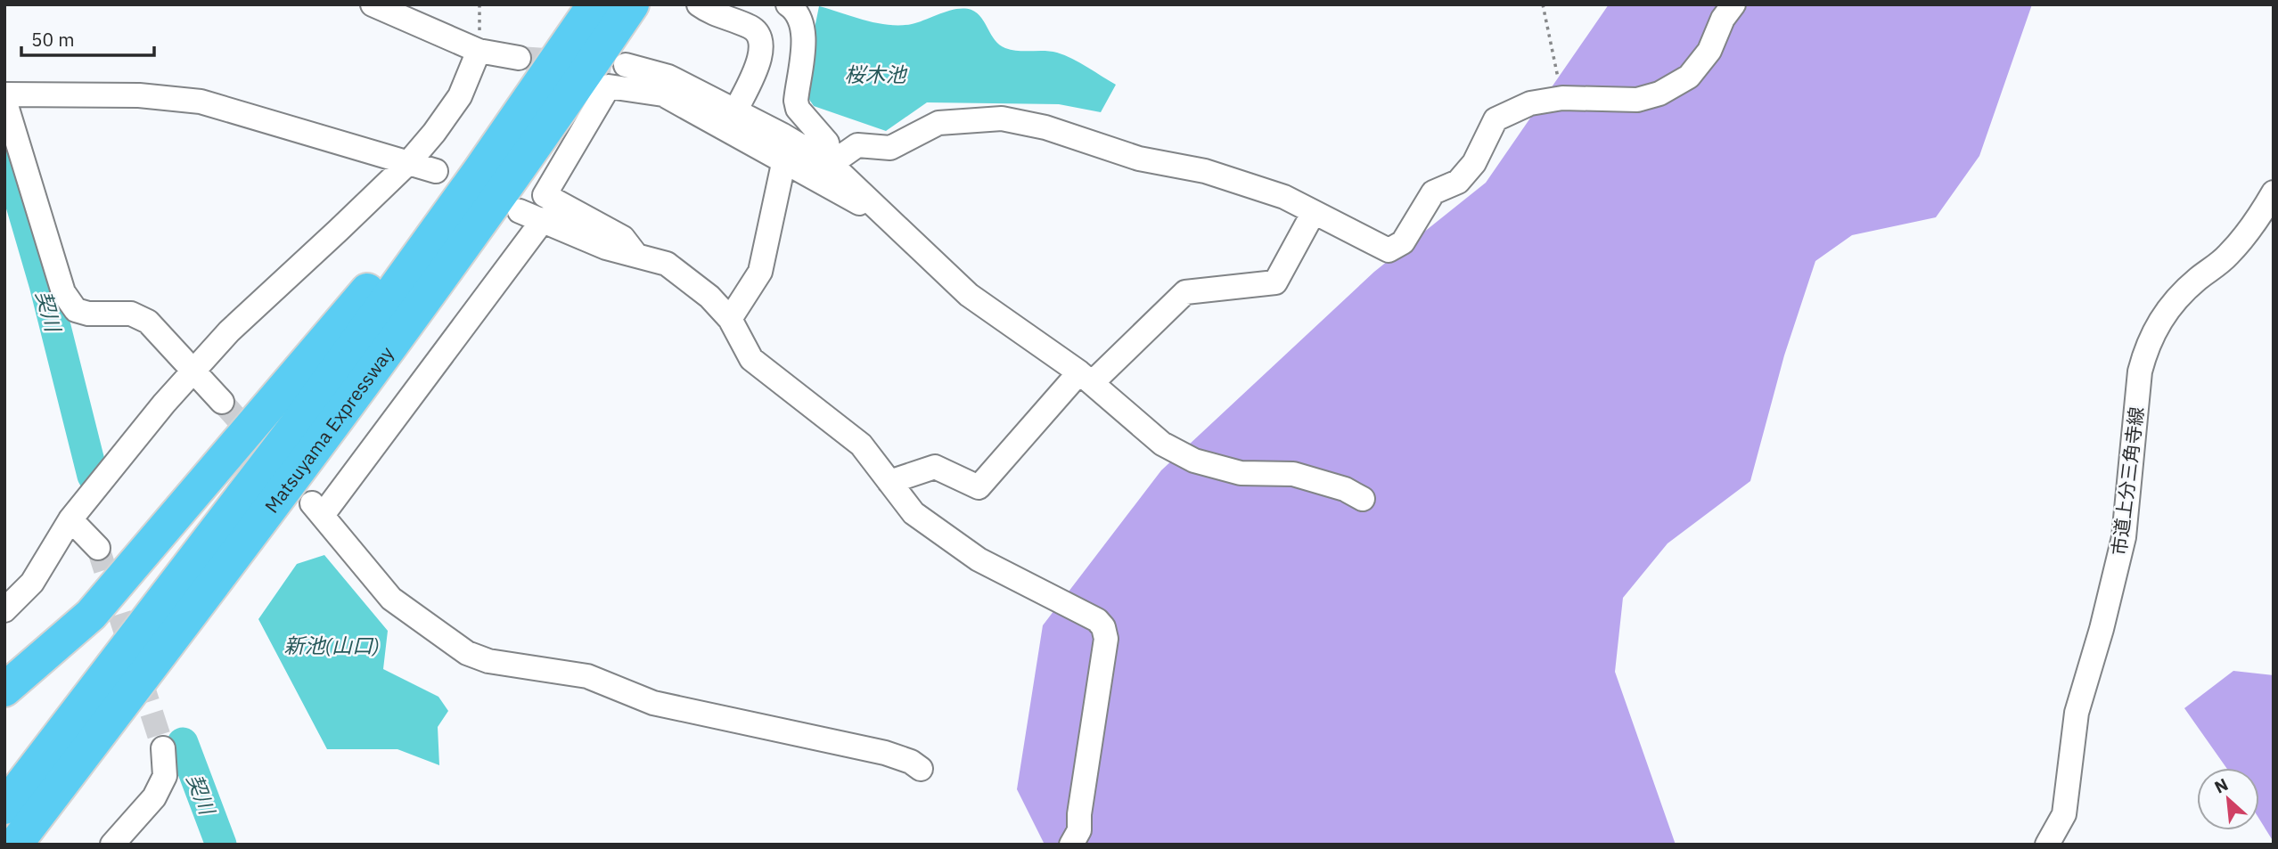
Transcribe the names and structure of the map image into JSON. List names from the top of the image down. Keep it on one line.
{"streets":{"highway":["Matsuyama Expressway"],"street":["市道上分三角寺線"]},"water":["桜木池","契川","新池(山口)"],"scale_bar":"50 m","north":"top left"}
